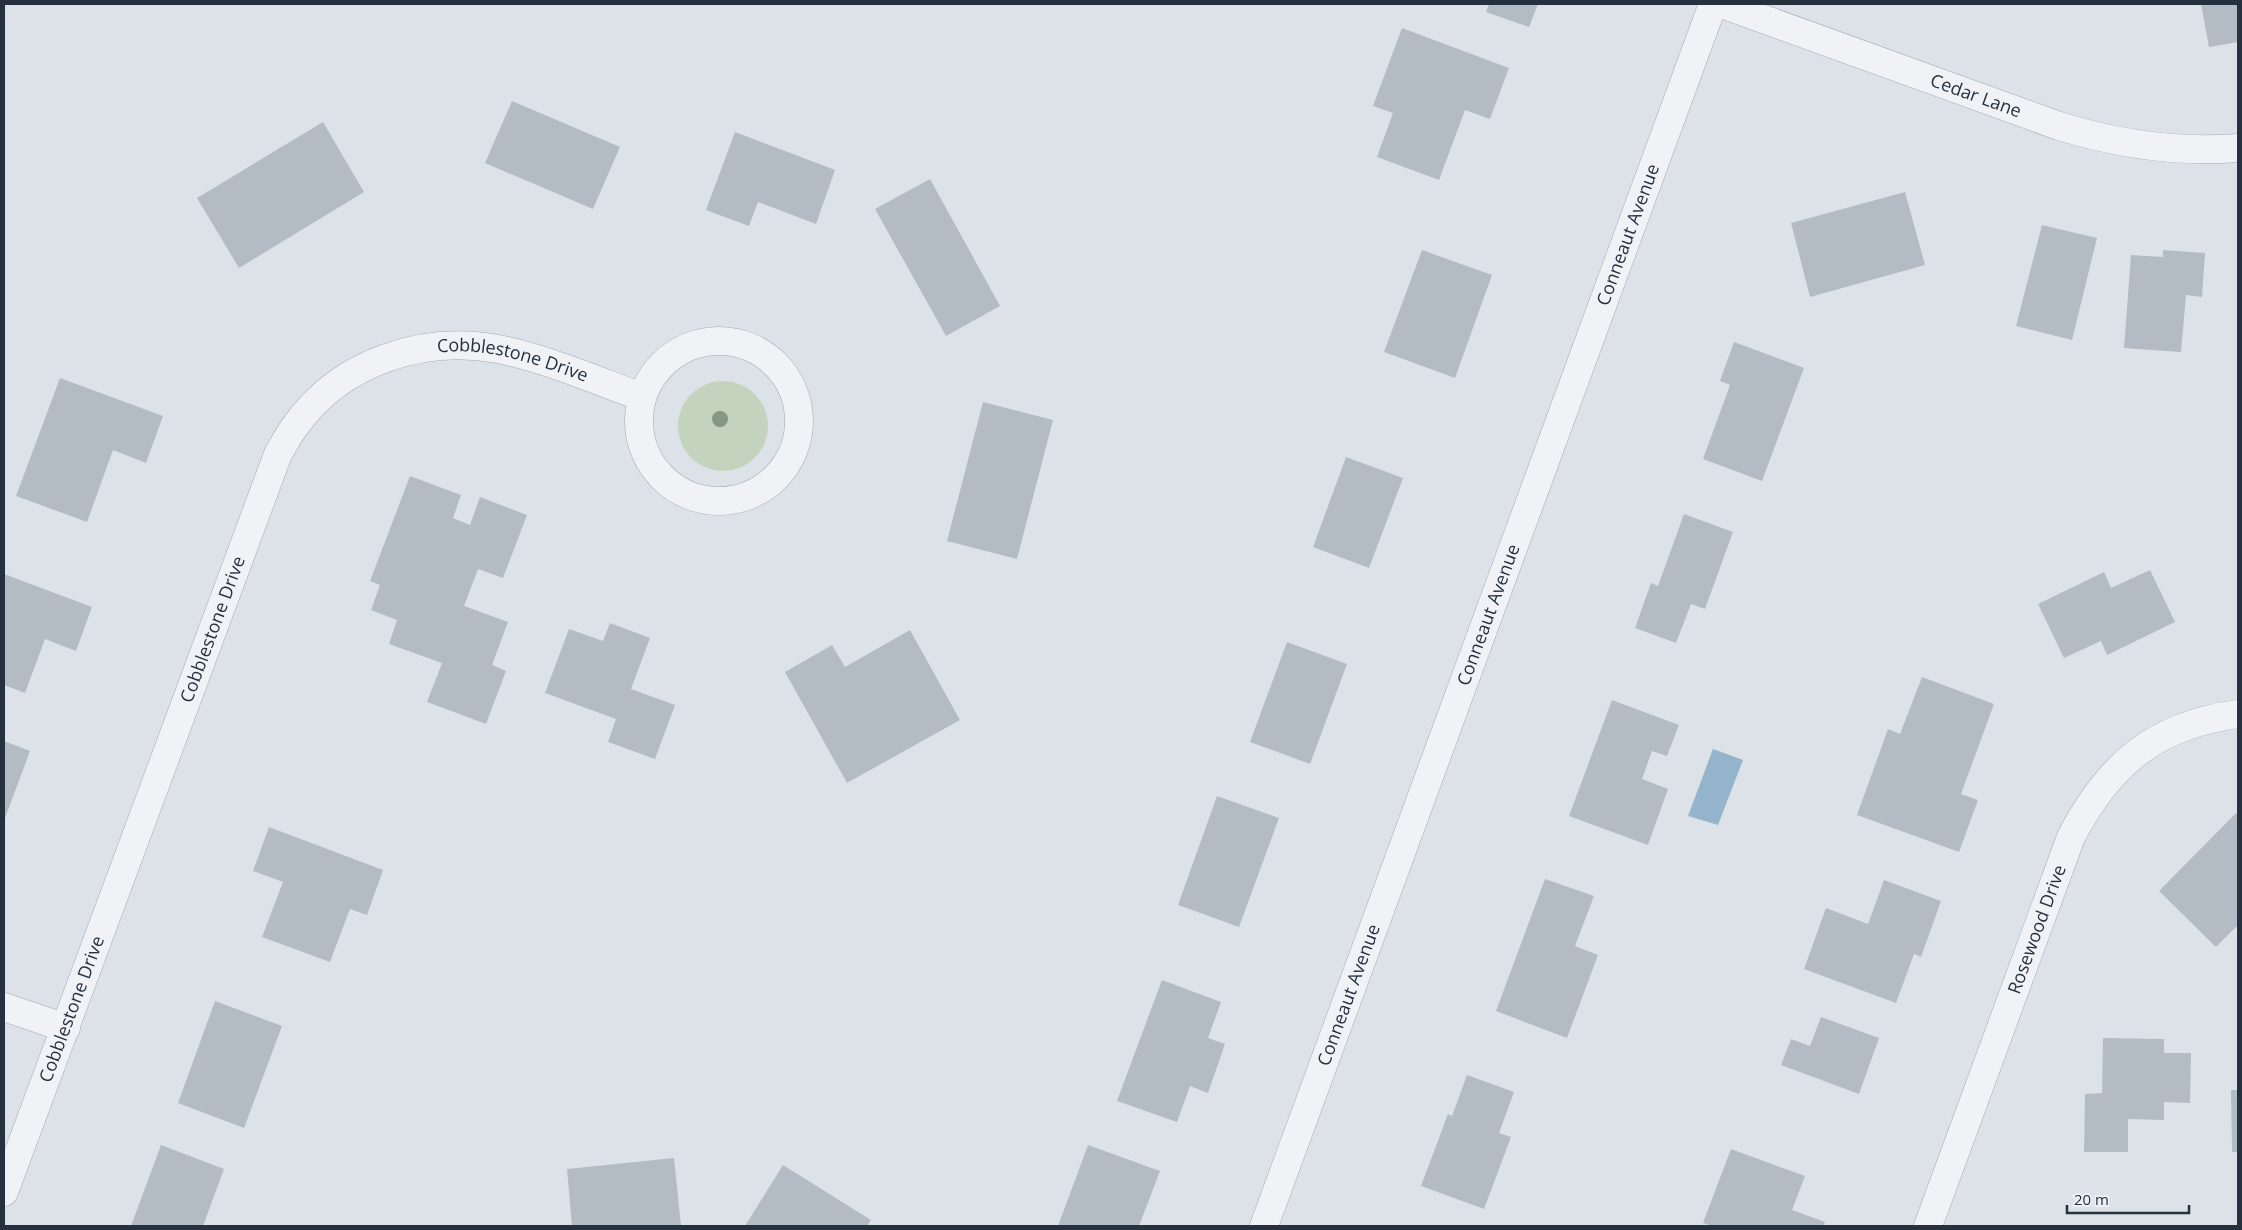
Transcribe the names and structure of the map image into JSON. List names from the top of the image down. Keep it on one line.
{"streets":{"street":["Cedar Lane","Conneaut Avenue","Cobblestone Drive","Rosewood Drive"]},"scale_bar":"20 m"}
